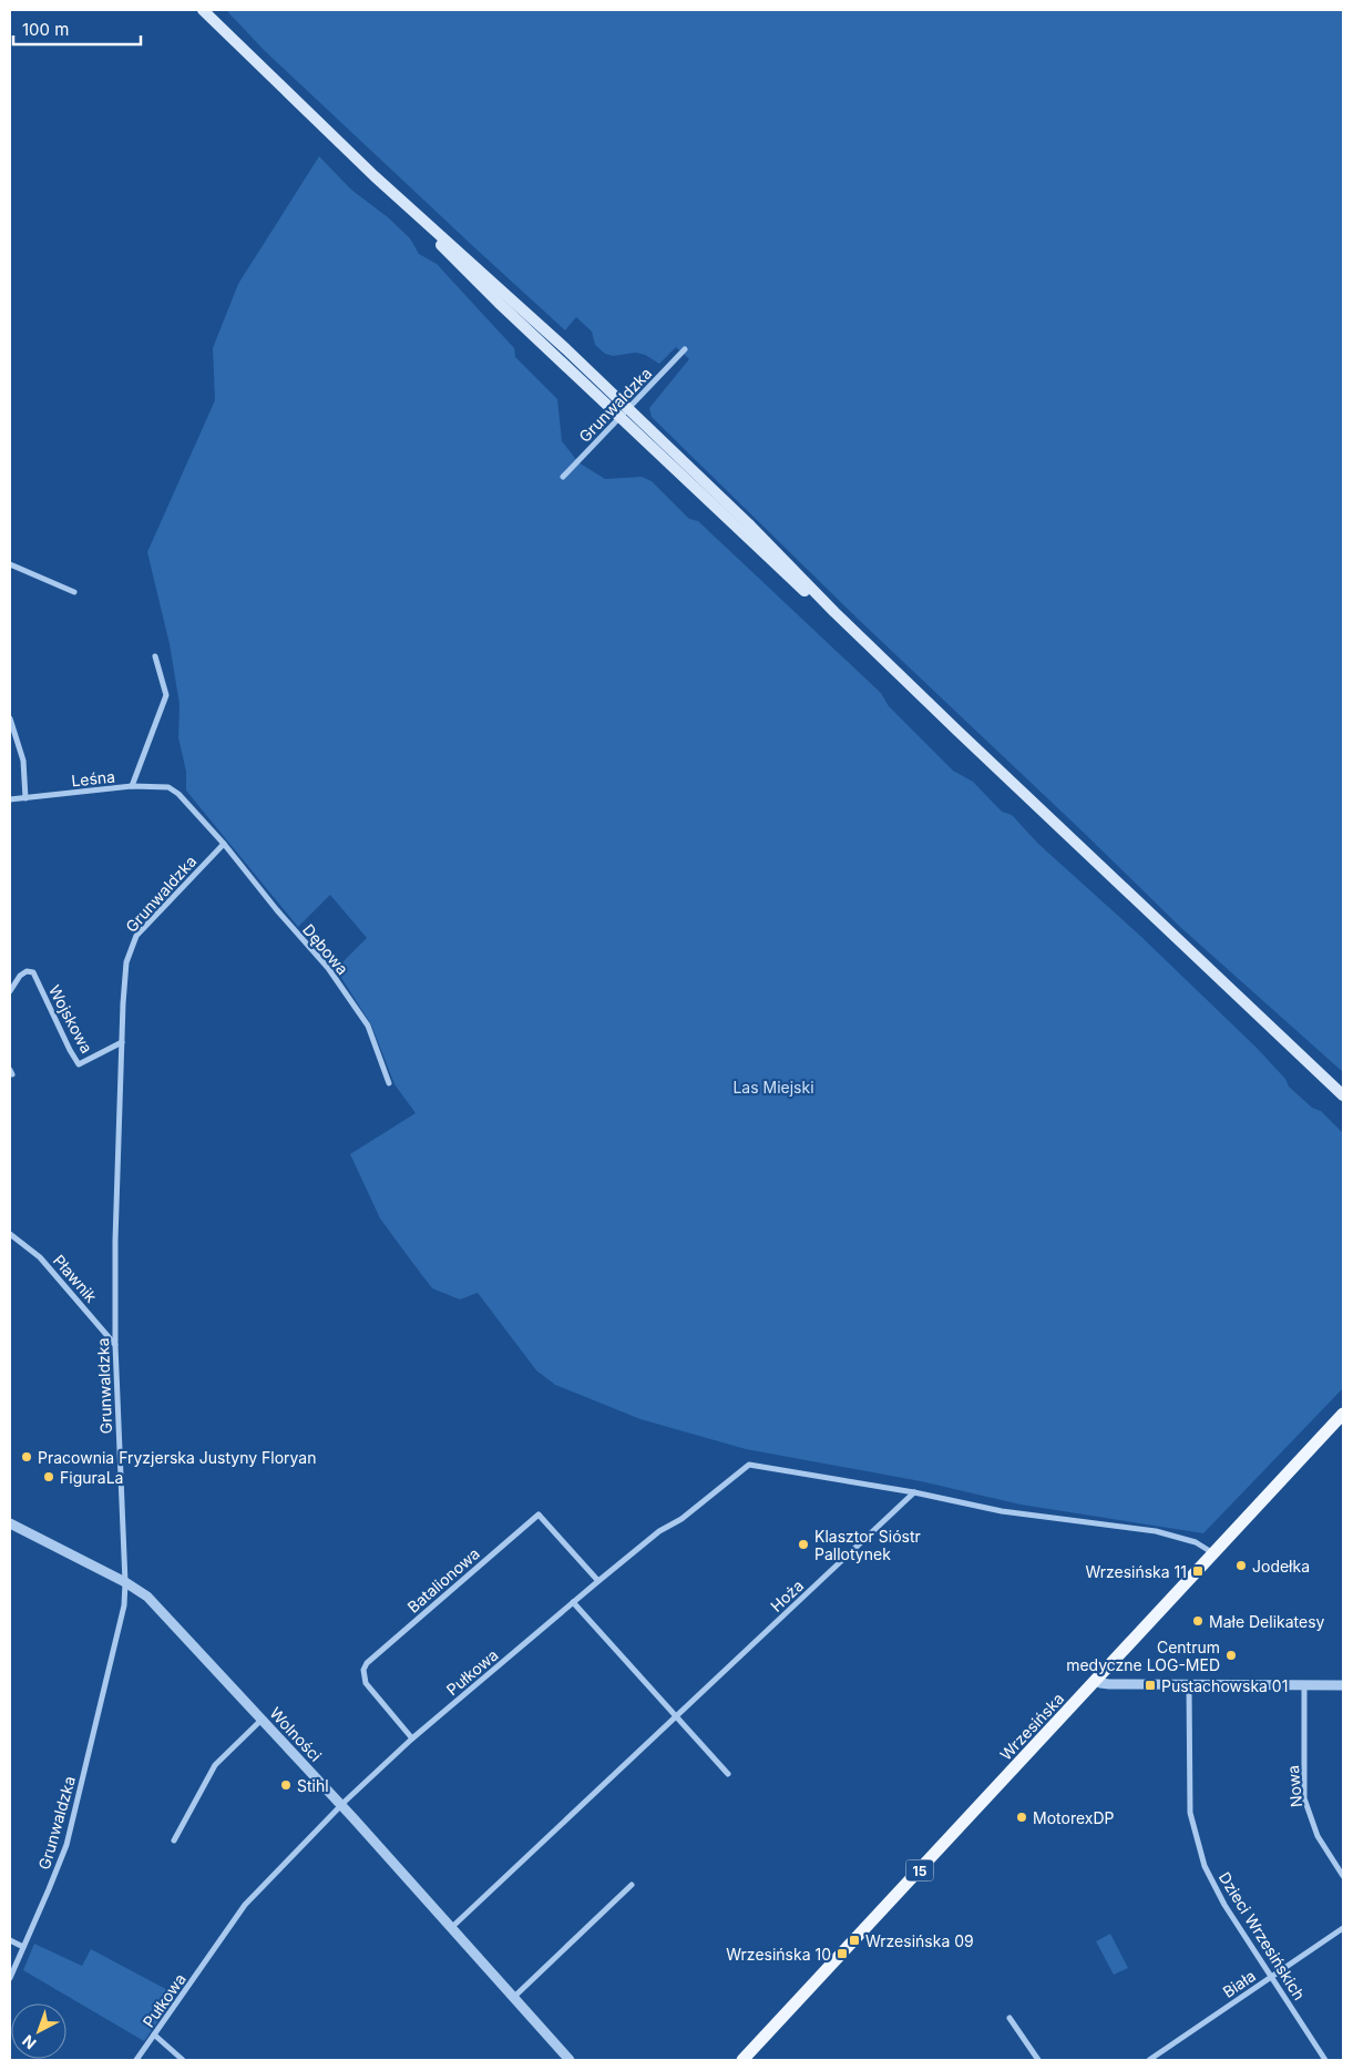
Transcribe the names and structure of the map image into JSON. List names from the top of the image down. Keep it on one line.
{"streets":{"main road":["Wrzesińska","15"],"street":["Grunwaldzka","Leśna","Dębowa","Wojskowa","Pławnik","Batalionowa","Hoża","Pułkowa","Wolności","Nowa","Dzieci Wrzesińskich","Biała"]},"crossings":[["Grunwaldzka","Dębowa"],["Grunwaldzka","Wojskowa"],["Grunwaldzka","Pławnik"],["Grunwaldzka","Wolności"],["Leśna","Dębowa"],["Batalionowa","Pułkowa"],["Hoża","Pułkowa"],["Hoża","Wolności"],["Pułkowa","Wolności"],["Dzieci Wrzesińskich","Biała"]],"parks":["Las Miejski"],"places":{"other":["Pracownia Fryzjerska Justyny Floryan","FiguraLa","Klasztor Sióstr Pallotynek","Jodełka","Małe Delikatesy","Centrum medyczne LOG-MED","Stihl","MotorexDP"],"transit":["Wrzesińska 11","Pustachowska 01","Wrzesińska 09","Wrzesińska 10"]},"scale_bar":"100 m","north":"bottom left"}
